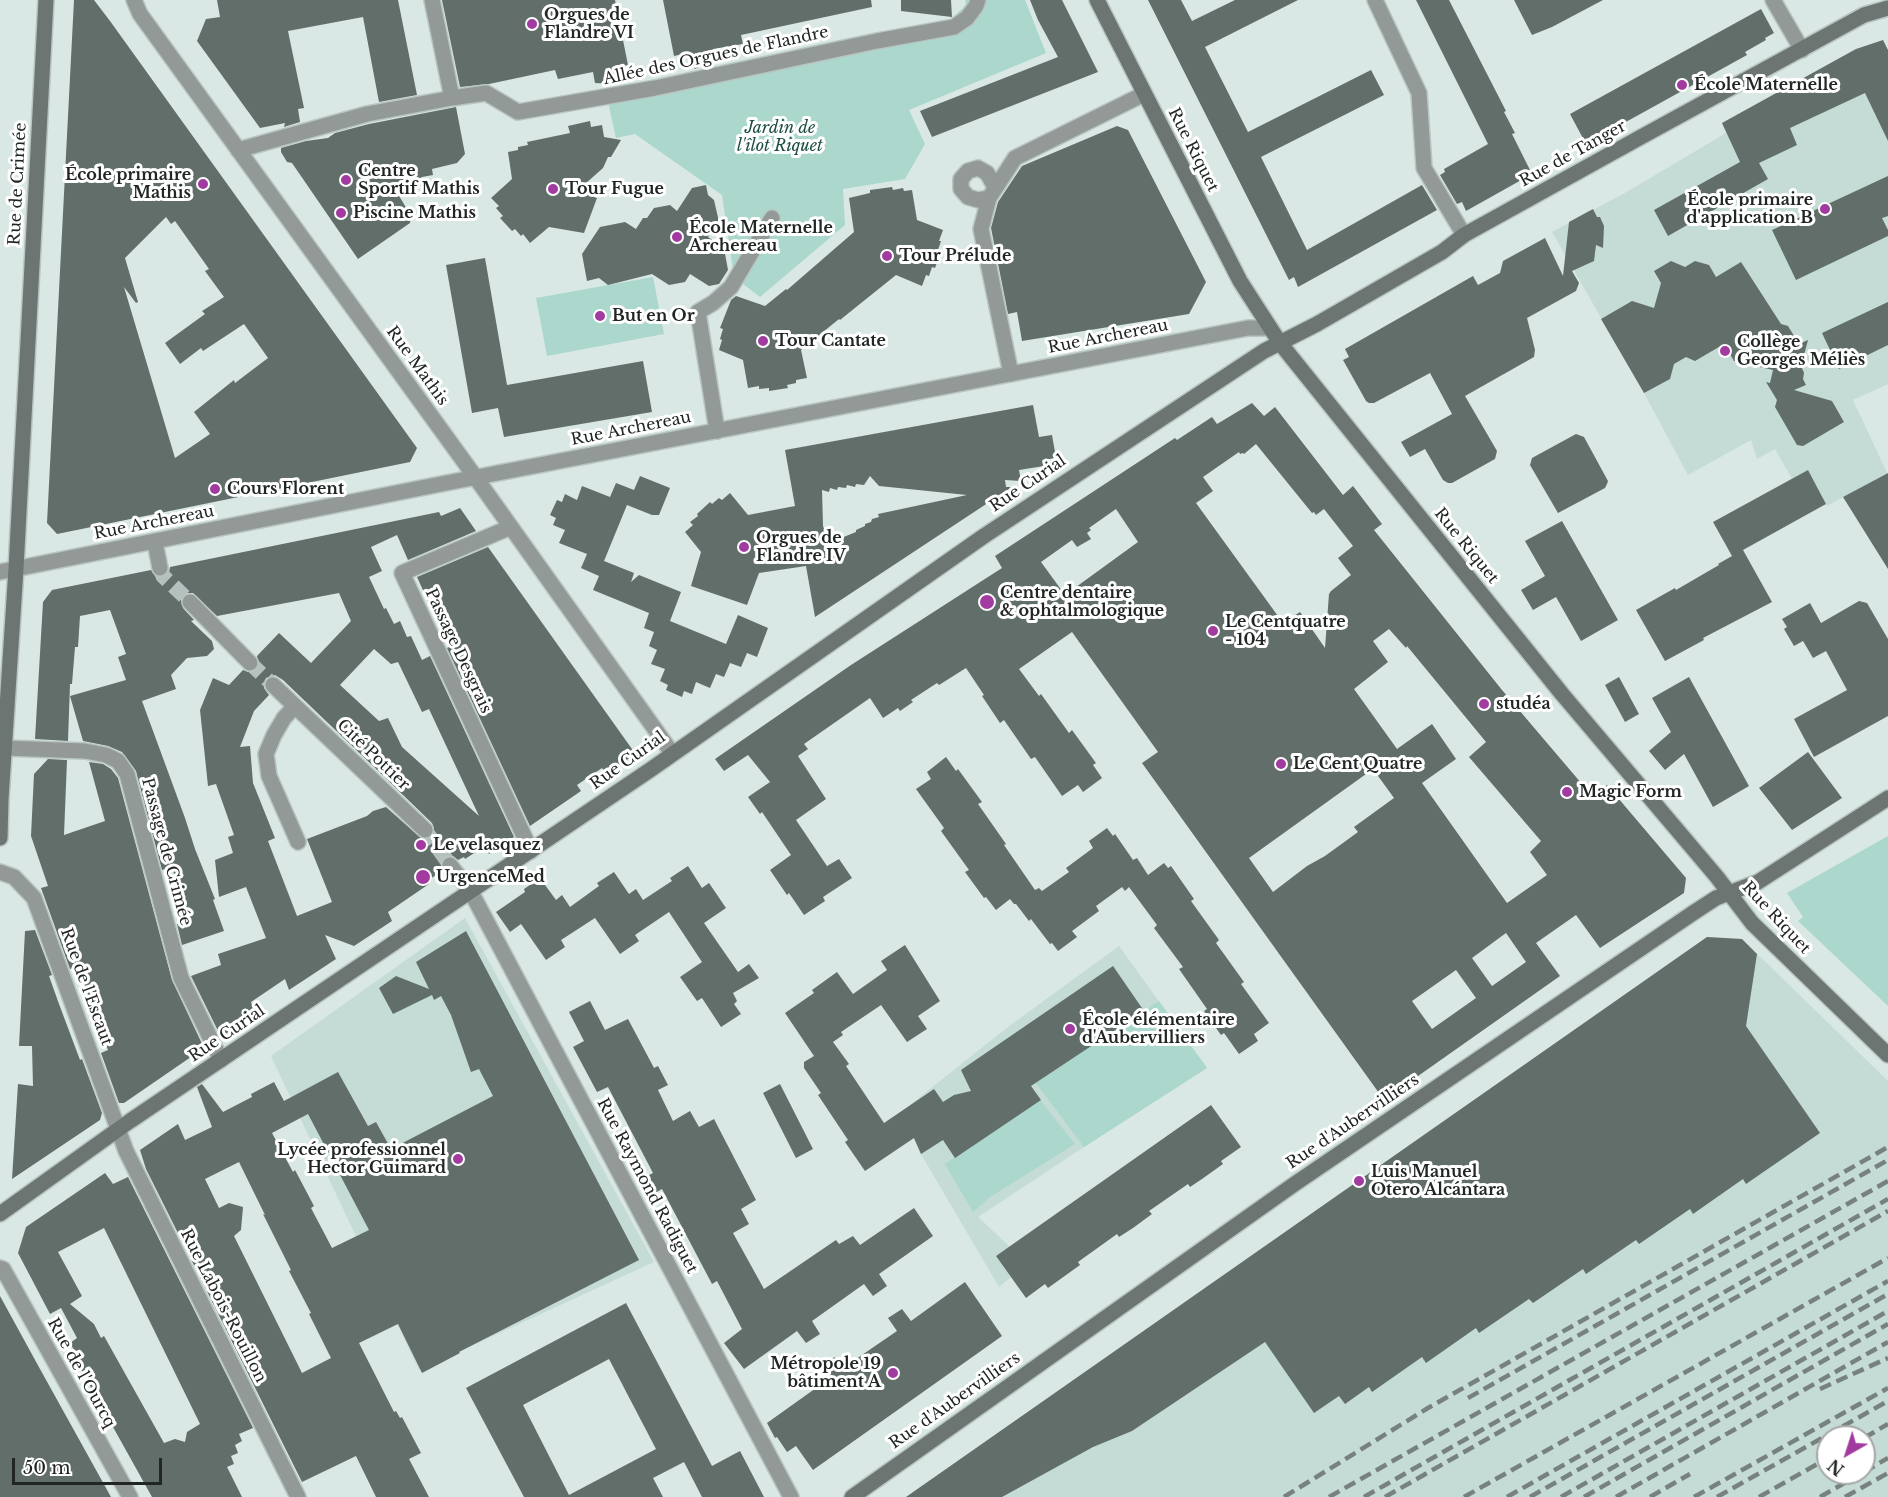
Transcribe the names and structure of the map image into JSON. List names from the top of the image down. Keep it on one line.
{"streets":{"street":["Allée des Orgues de Flandre","Rue Riquet","Rue de Tanger","Rue de Crimée","Rue Archereau","Rue Mathis","Rue Curial","Passage Desgrais","Cité Pottier","Passage de Crimée","Rue de l'Escaut","Rue d'Aubervilliers","Rue Raymond Radiguet","Rue Labois-Rouillon","Rue de l'Ourcq"]},"crossings":[["Allée des Orgues de Flandre","Rue Mathis"],["Rue Riquet","Rue de Tanger"],["Rue Riquet","Rue Archereau"],["Rue Riquet","Rue Curial"],["Rue Riquet","Rue d'Aubervilliers"],["Rue de Tanger","Rue Curial"],["Rue de Crimée","Rue Archereau"],["Rue de Crimée","Passage de Crimée"],["Rue Archereau","Rue Mathis"],["Rue Mathis","Rue Curial"],["Rue Mathis","Passage Desgrais"],["Rue Curial","Passage Desgrais"],["Rue Curial","Passage de Crimée"],["Rue Curial","Rue de l'Escaut"],["Rue Curial","Rue Raymond Radiguet"],["Rue Curial","Rue Labois-Rouillon"],["Rue de l'Escaut","Rue Labois-Rouillon"]],"parks":["Jardin de l'îlot Riquet"],"places":["Orgues de Flandre VI","École Maternelle","Centre Sportif Mathis","École primaire Mathis","Tour Fugue","École primaire d'application B","Piscine Mathis","École Maternelle Archereau","Tour Prélude","But en Or","Tour Cantate","Collège Georges Méliès","Cours Florent","Orgues de Flandre IV","Centre dentaire & ophtalmologique","Le Centquatre - 104","studéa","Le Cent Quatre","Magic Form","Le velasquez","UrgenceMed","École élémentaire d'Aubervilliers","Lycée professionnel Hector Guimard","Luis Manuel Otero Alcántara","Métropole 19 bâtiment A"],"scale_bar":"50 m","north":"bottom left"}
